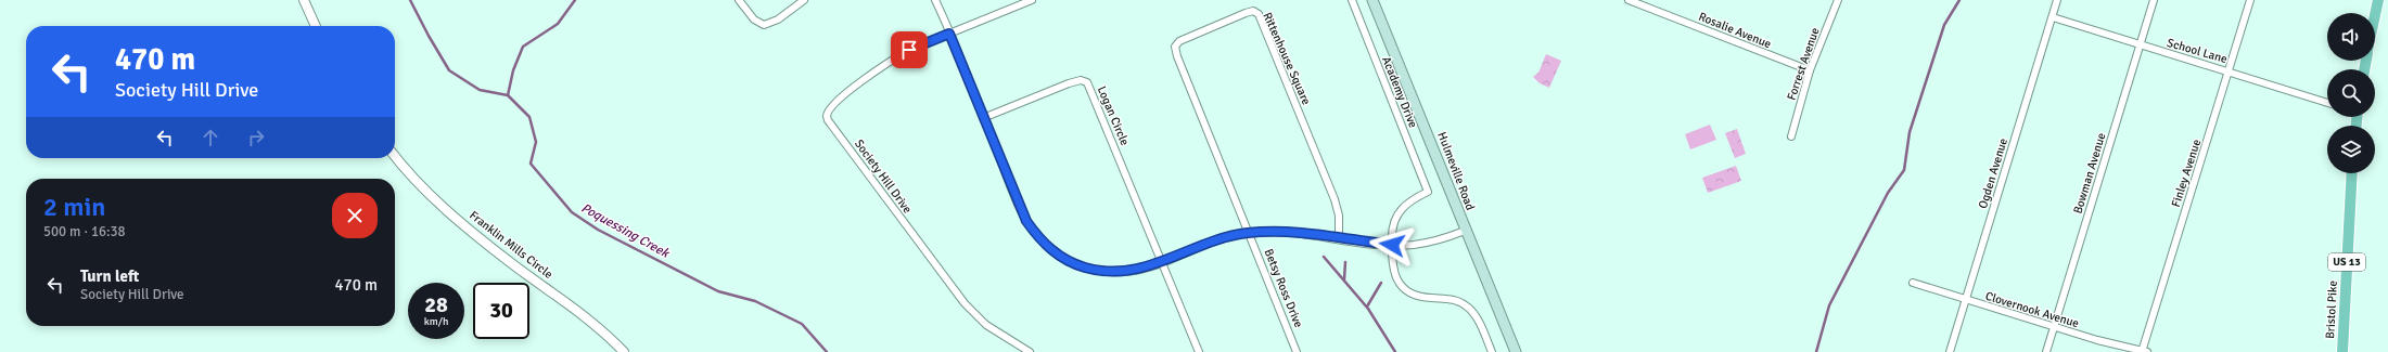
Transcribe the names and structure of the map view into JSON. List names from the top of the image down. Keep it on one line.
{"streets":{"main road":["Hulmeville Road","US 13","Bristol Pike"],"street":["Rosalie Avenue","School Lane","Rittenhouse Square","Forrest Avenue","Academy Drive","Logan Circle","Ogden Avenue","Bowman Avenue","Finley Avenue","Society Hill Drive","Franklin Mills Circle","Betsy Ross Drive","Clovernook Avenue"]},"crossings":[["Rosalie Avenue","Forrest Avenue"],["School Lane","Ogden Avenue"],["School Lane","Bowman Avenue"],["School Lane","Finley Avenue"],["Rittenhouse Square","Betsy Ross Drive"],["Ogden Avenue","Clovernook Avenue"],["Bowman Avenue","Clovernook Avenue"],["Finley Avenue","Clovernook Avenue"]],"water":["Poquessing Creek"],"page":{"turn":["470 m","Society Hill Drive"],"heading":["2 min","500 m · 16:38"],"list":[{"name":"Turn left","note":"Society Hill Drive","value":"470 m"}],"speed":"28 km/h","limit":"30"}}
